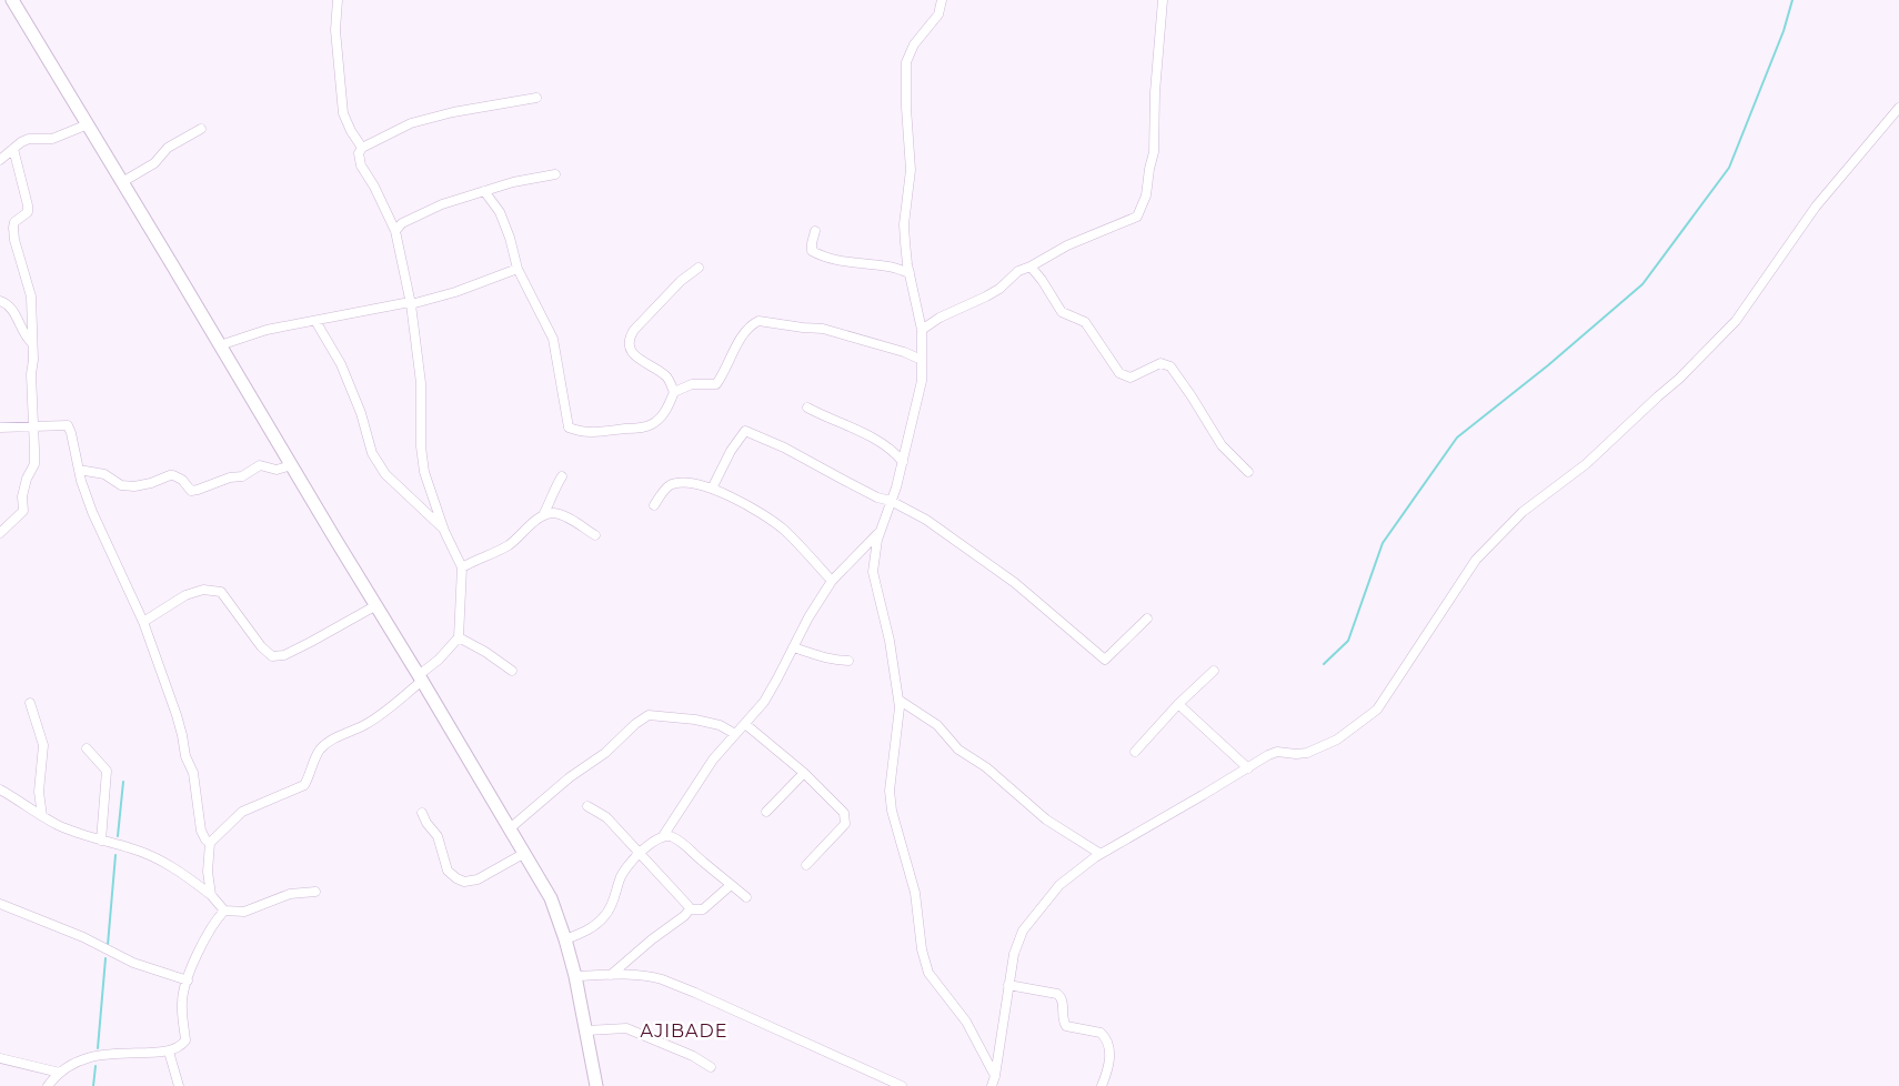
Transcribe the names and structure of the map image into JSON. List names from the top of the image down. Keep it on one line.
{"districts":["AJIBADE"]}
